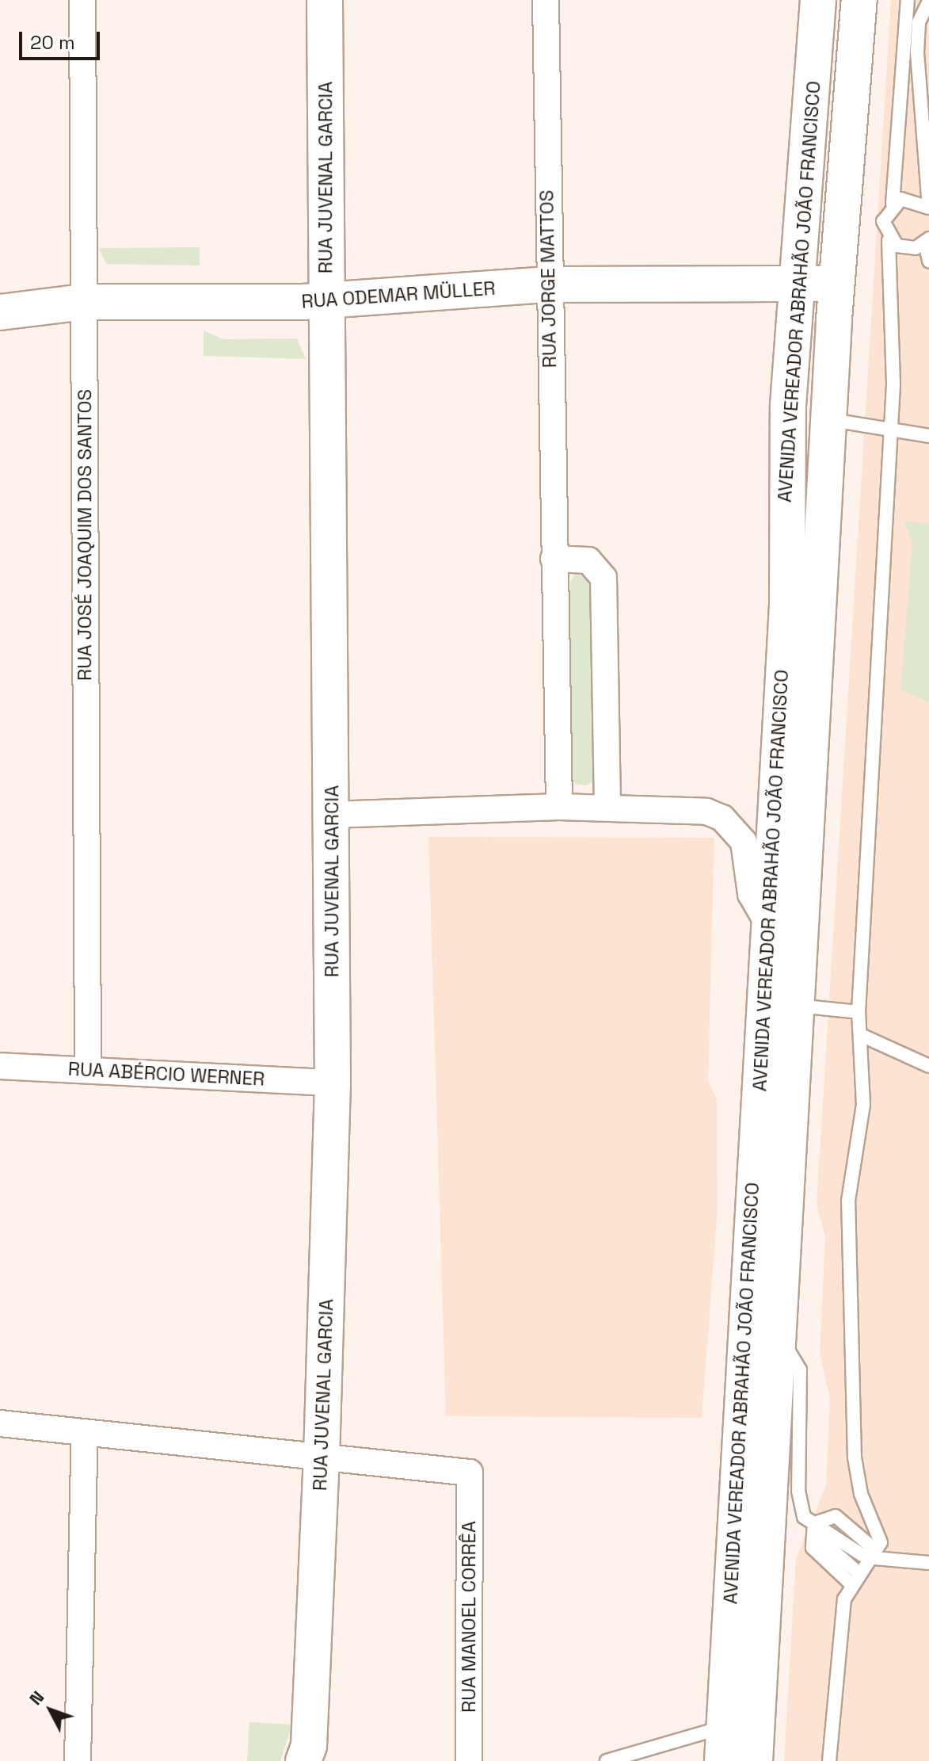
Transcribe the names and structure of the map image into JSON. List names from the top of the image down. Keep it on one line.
{"streets":{"main road":["RUA JUVENAL GARCIA","AVENIDA VEREADOR ABRAHÃO JOÃO FRANCISCO","RUA ODEMAR MÜLLER"],"street":["RUA JORGE MATTOS","RUA JOSÉ JOAQUIM DOS SANTOS","RUA ABÉRCIO WERNER","RUA MANOEL CORRÊA"]},"crossings":[["RUA JUVENAL GARCIA","RUA ODEMAR MÜLLER"],["RUA JUVENAL GARCIA","RUA ABÉRCIO WERNER"],["RUA JUVENAL GARCIA","RUA MANOEL CORRÊA"],["RUA JORGE MATTOS","RUA ODEMAR MÜLLER"],["AVENIDA VEREADOR ABRAHÃO JOÃO FRANCISCO","RUA ODEMAR MÜLLER"],["RUA ODEMAR MÜLLER","RUA JOSÉ JOAQUIM DOS SANTOS"],["RUA JOSÉ JOAQUIM DOS SANTOS","RUA ABÉRCIO WERNER"]],"scale_bar":"20 m","north":"top left"}
